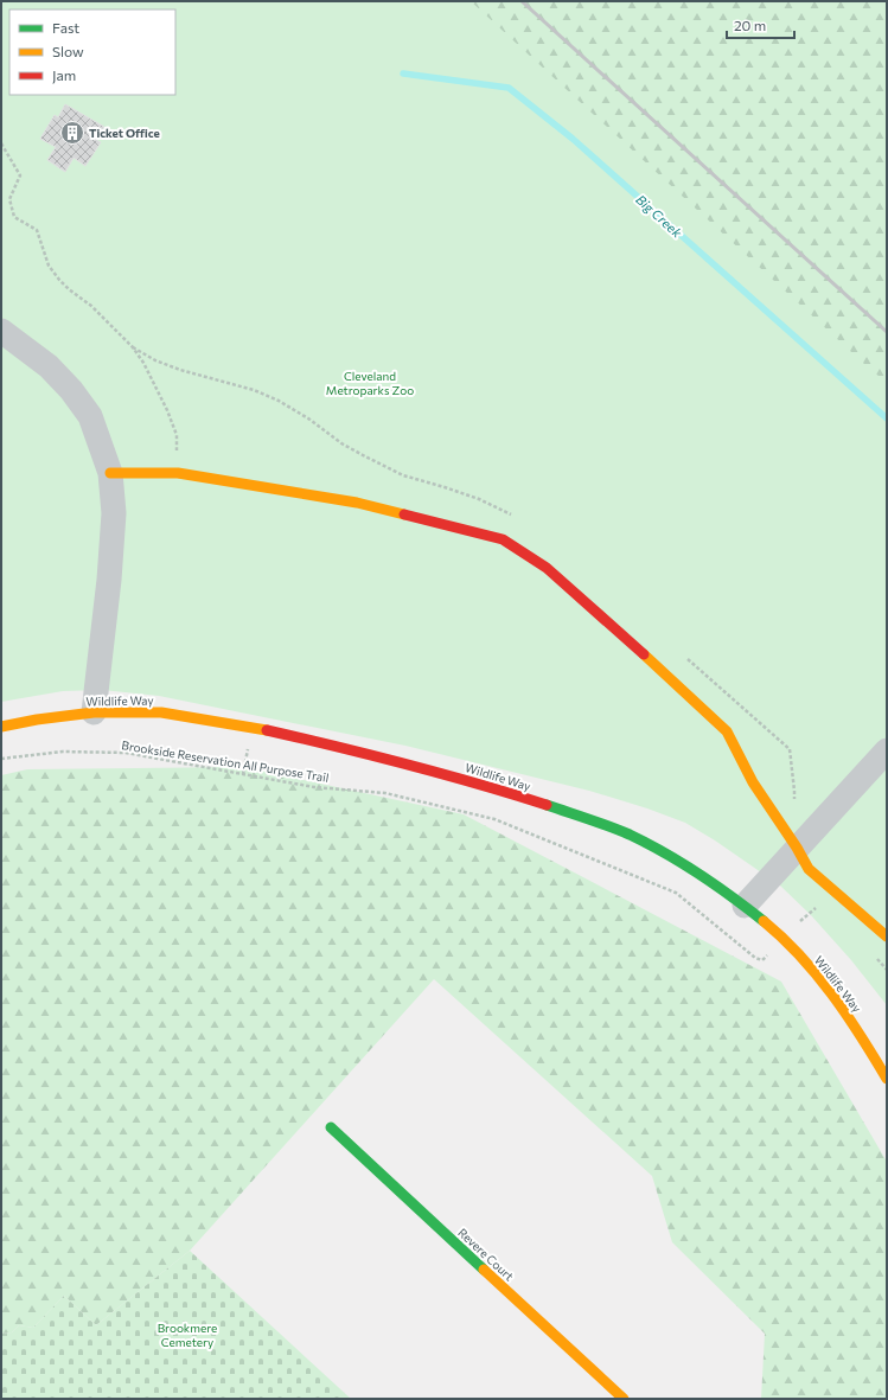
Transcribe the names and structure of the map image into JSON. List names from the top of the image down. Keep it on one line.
{"streets":{"street":["Wildlife Way","Revere Court"],"path":["Brookside Reservation All Purpose Trail"]},"water":["Big Creek"],"parks":["Cleveland Metroparks Zoo","Brookmere Cemetery"],"places":{"building":["Ticket Office"]},"legend":["Fast","Slow","Jam"],"scale_bar":"20 m"}
